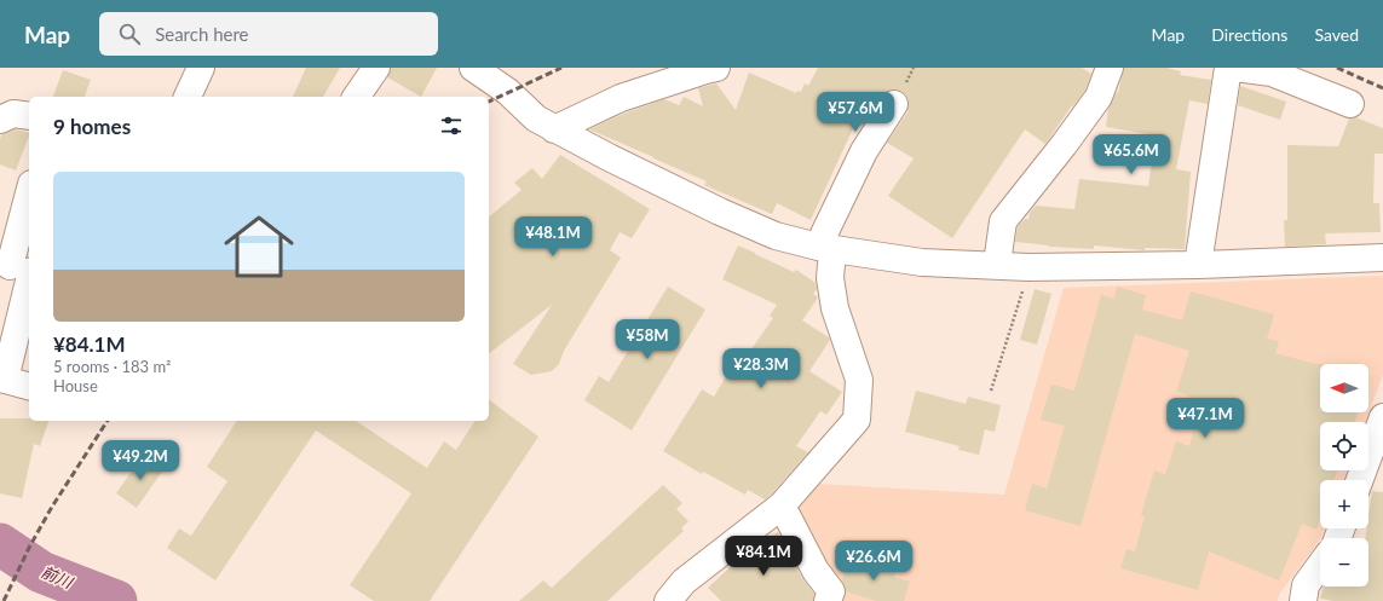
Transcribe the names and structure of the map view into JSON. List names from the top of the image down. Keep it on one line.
{"water":["前川"],"north":"left","page":{"header":"Map","search":"Search here","nav":["Map","Directions","Saved"],"price":["¥57.6M","¥65.6M","¥48.1M","¥58M","¥28.3M","¥47.1M","¥49.2M","¥84.1M","¥26.6M"],"heading":"9 homes","list":[{"name":"¥84.1M","note":"5 rooms · 183 m² · House"}],"map_buttons":["+","−"]}}
